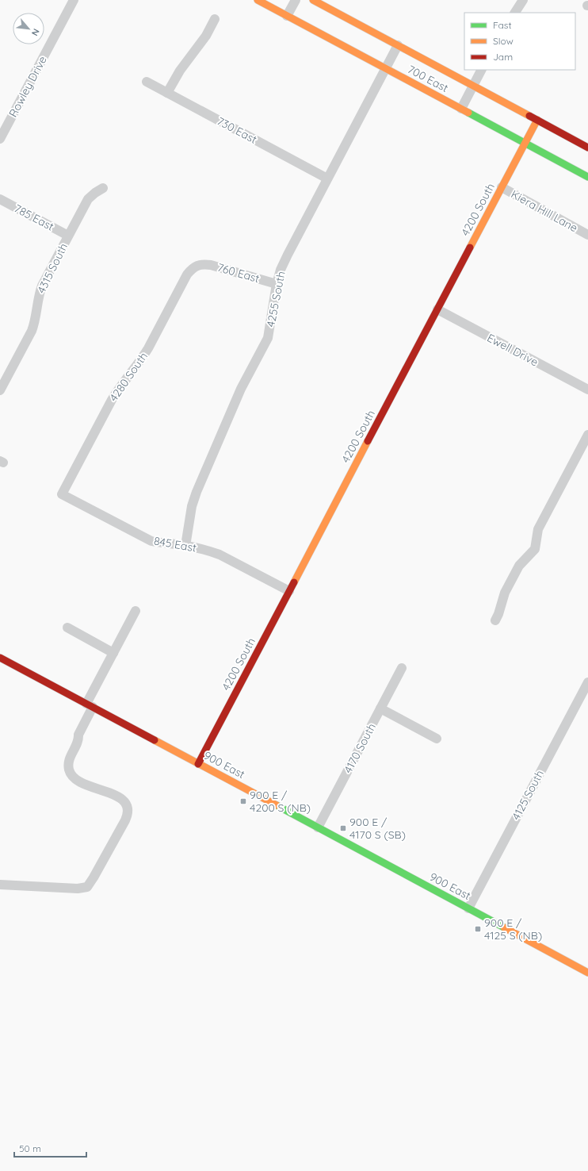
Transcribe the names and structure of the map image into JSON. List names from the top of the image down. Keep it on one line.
{"streets":{"main road":["700 East","4200 South","900 East"],"street":["Rowley Drive","730 East","Kiera Hill Lane","785 East","4315 South","760 East","4255 South","Ewell Drive","4280 South","845 East","4170 South","4125 South"]},"crossings":[["700 East","4200 South"],["700 East","4255 South"],["730 East","4255 South"],["4200 South","Kiera Hill Lane"],["4200 South","Ewell Drive"],["4200 South","845 East"],["4200 South","900 East"],["785 East","4315 South"],["760 East","4255 South"],["760 East","4280 South"],["4255 South","845 East"],["4280 South","845 East"],["4170 South","900 East"],["900 East","4125 South"]],"places":{"transit":["900 E / 4200 S (NB)","900 E / 4170 S (SB)","900 E / 4125 S (NB)"]},"legend":["Fast","Slow","Jam"],"scale_bar":"50 m","north":"bottom right"}
